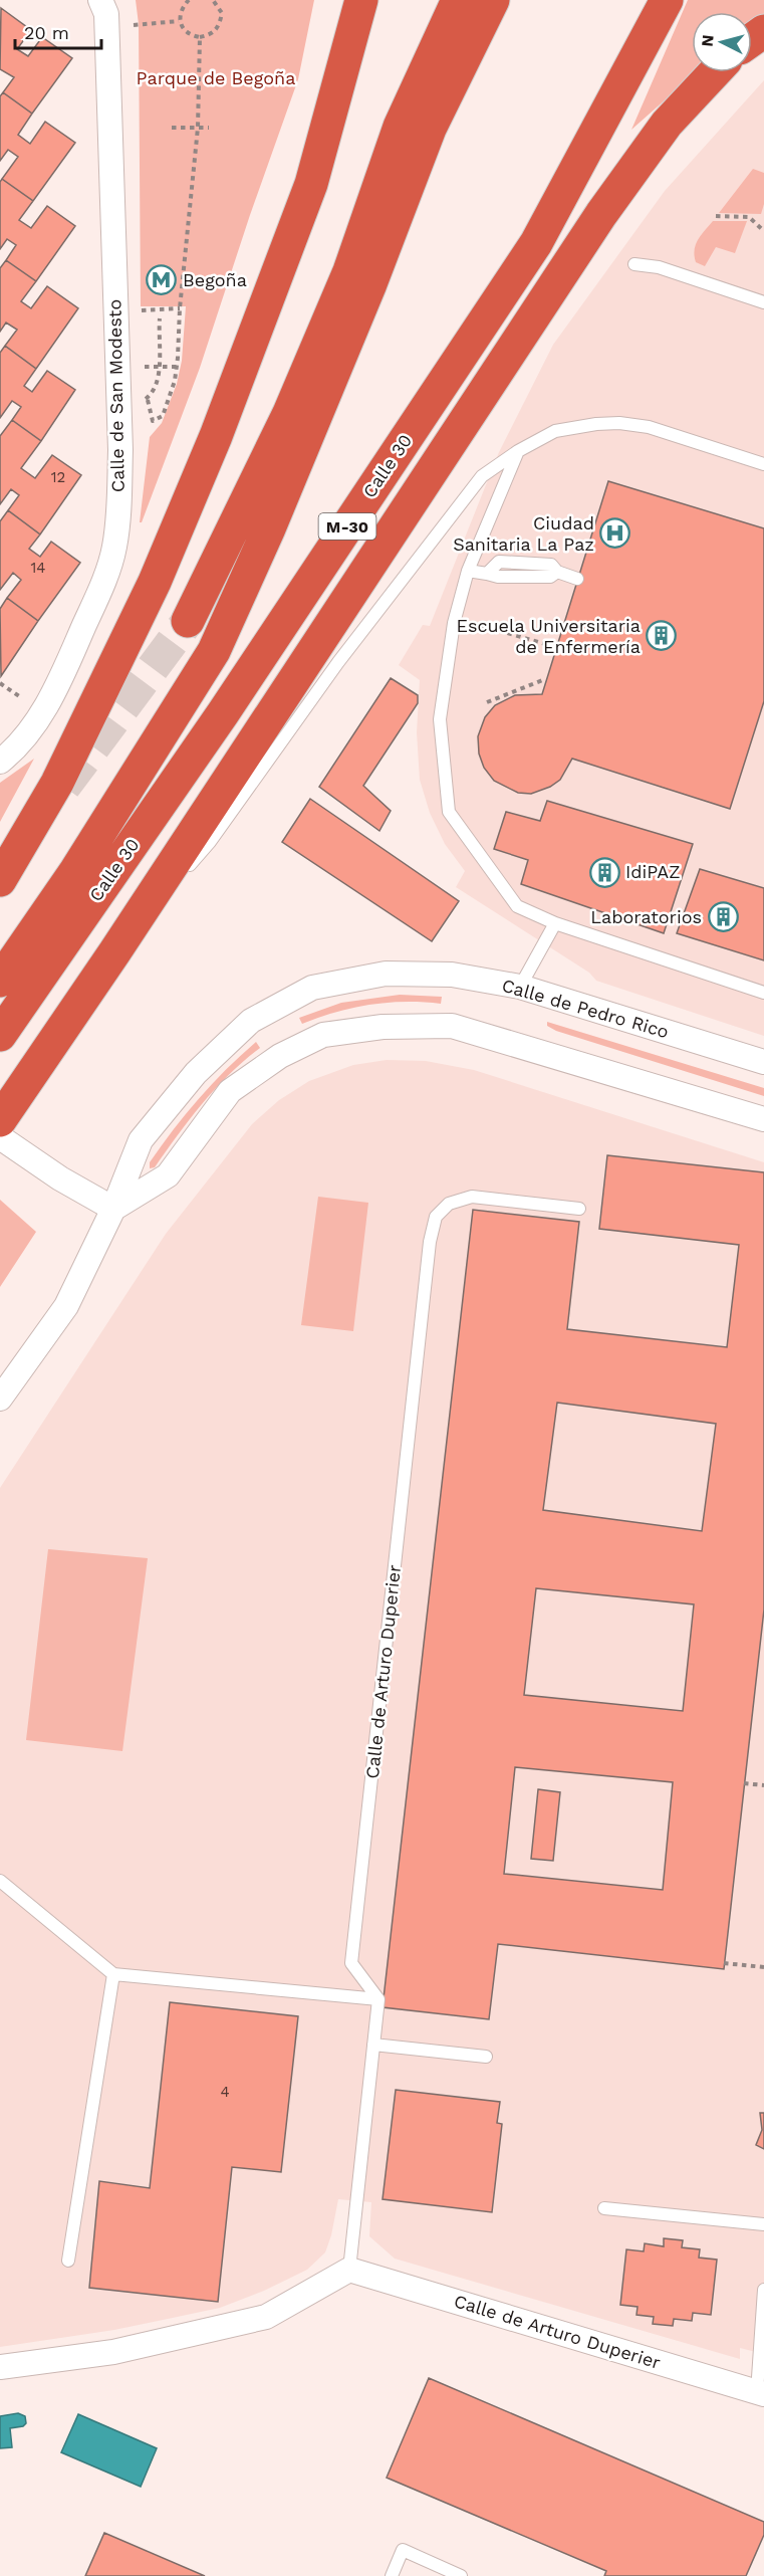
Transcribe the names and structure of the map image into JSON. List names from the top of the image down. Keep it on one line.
{"streets":{"highway":["Calle 30","M-30"],"street":["Calle de San Modesto","Calle de Pedro Rico","Calle de Arturo Duperier"]},"parks":["Parque de Begoña"],"places":{"metro station":["Begoña"],"hospital":["Ciudad Sanitaria La Paz"],"building":["Escuela Universitaria de Enfermería","IdiPAZ","Laboratorios"]},"house_numbers":["12","14","4"],"scale_bar":"20 m","north":"left"}
